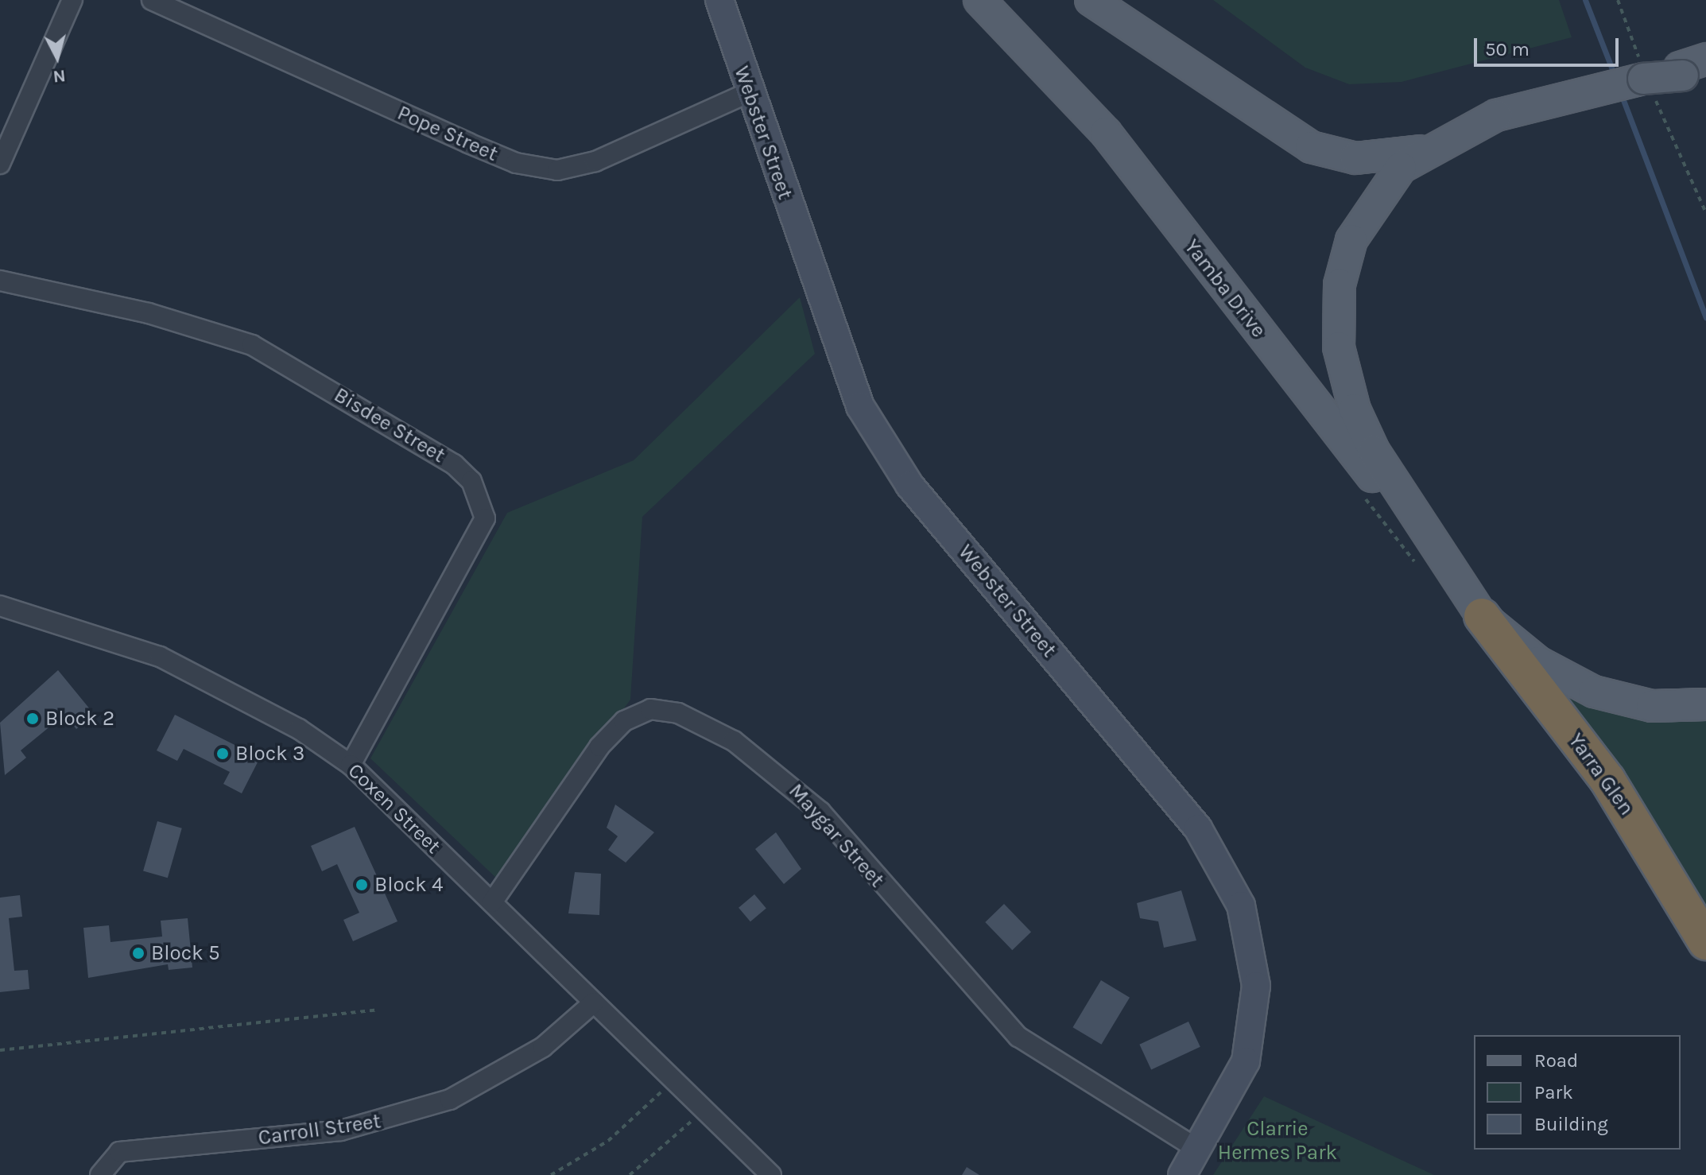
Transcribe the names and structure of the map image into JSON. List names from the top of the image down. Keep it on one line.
{"streets":{"highway":["Yarra Glen"],"main road":["Yamba Drive"],"street":["Webster Street","Pope Street","Bisdee Street","Coxen Street","Maygar Street","Carroll Street"]},"crossings":[["Webster Street","Pope Street"],["Webster Street","Maygar Street"],["Bisdee Street","Coxen Street"],["Coxen Street","Maygar Street"],["Coxen Street","Carroll Street"]],"parks":["Clarrie Hermes Park"],"places":["Block 2","Block 3","Block 4","Block 5"],"legend":["Road","Park","Building"],"scale_bar":"50 m","north":"bottom"}
